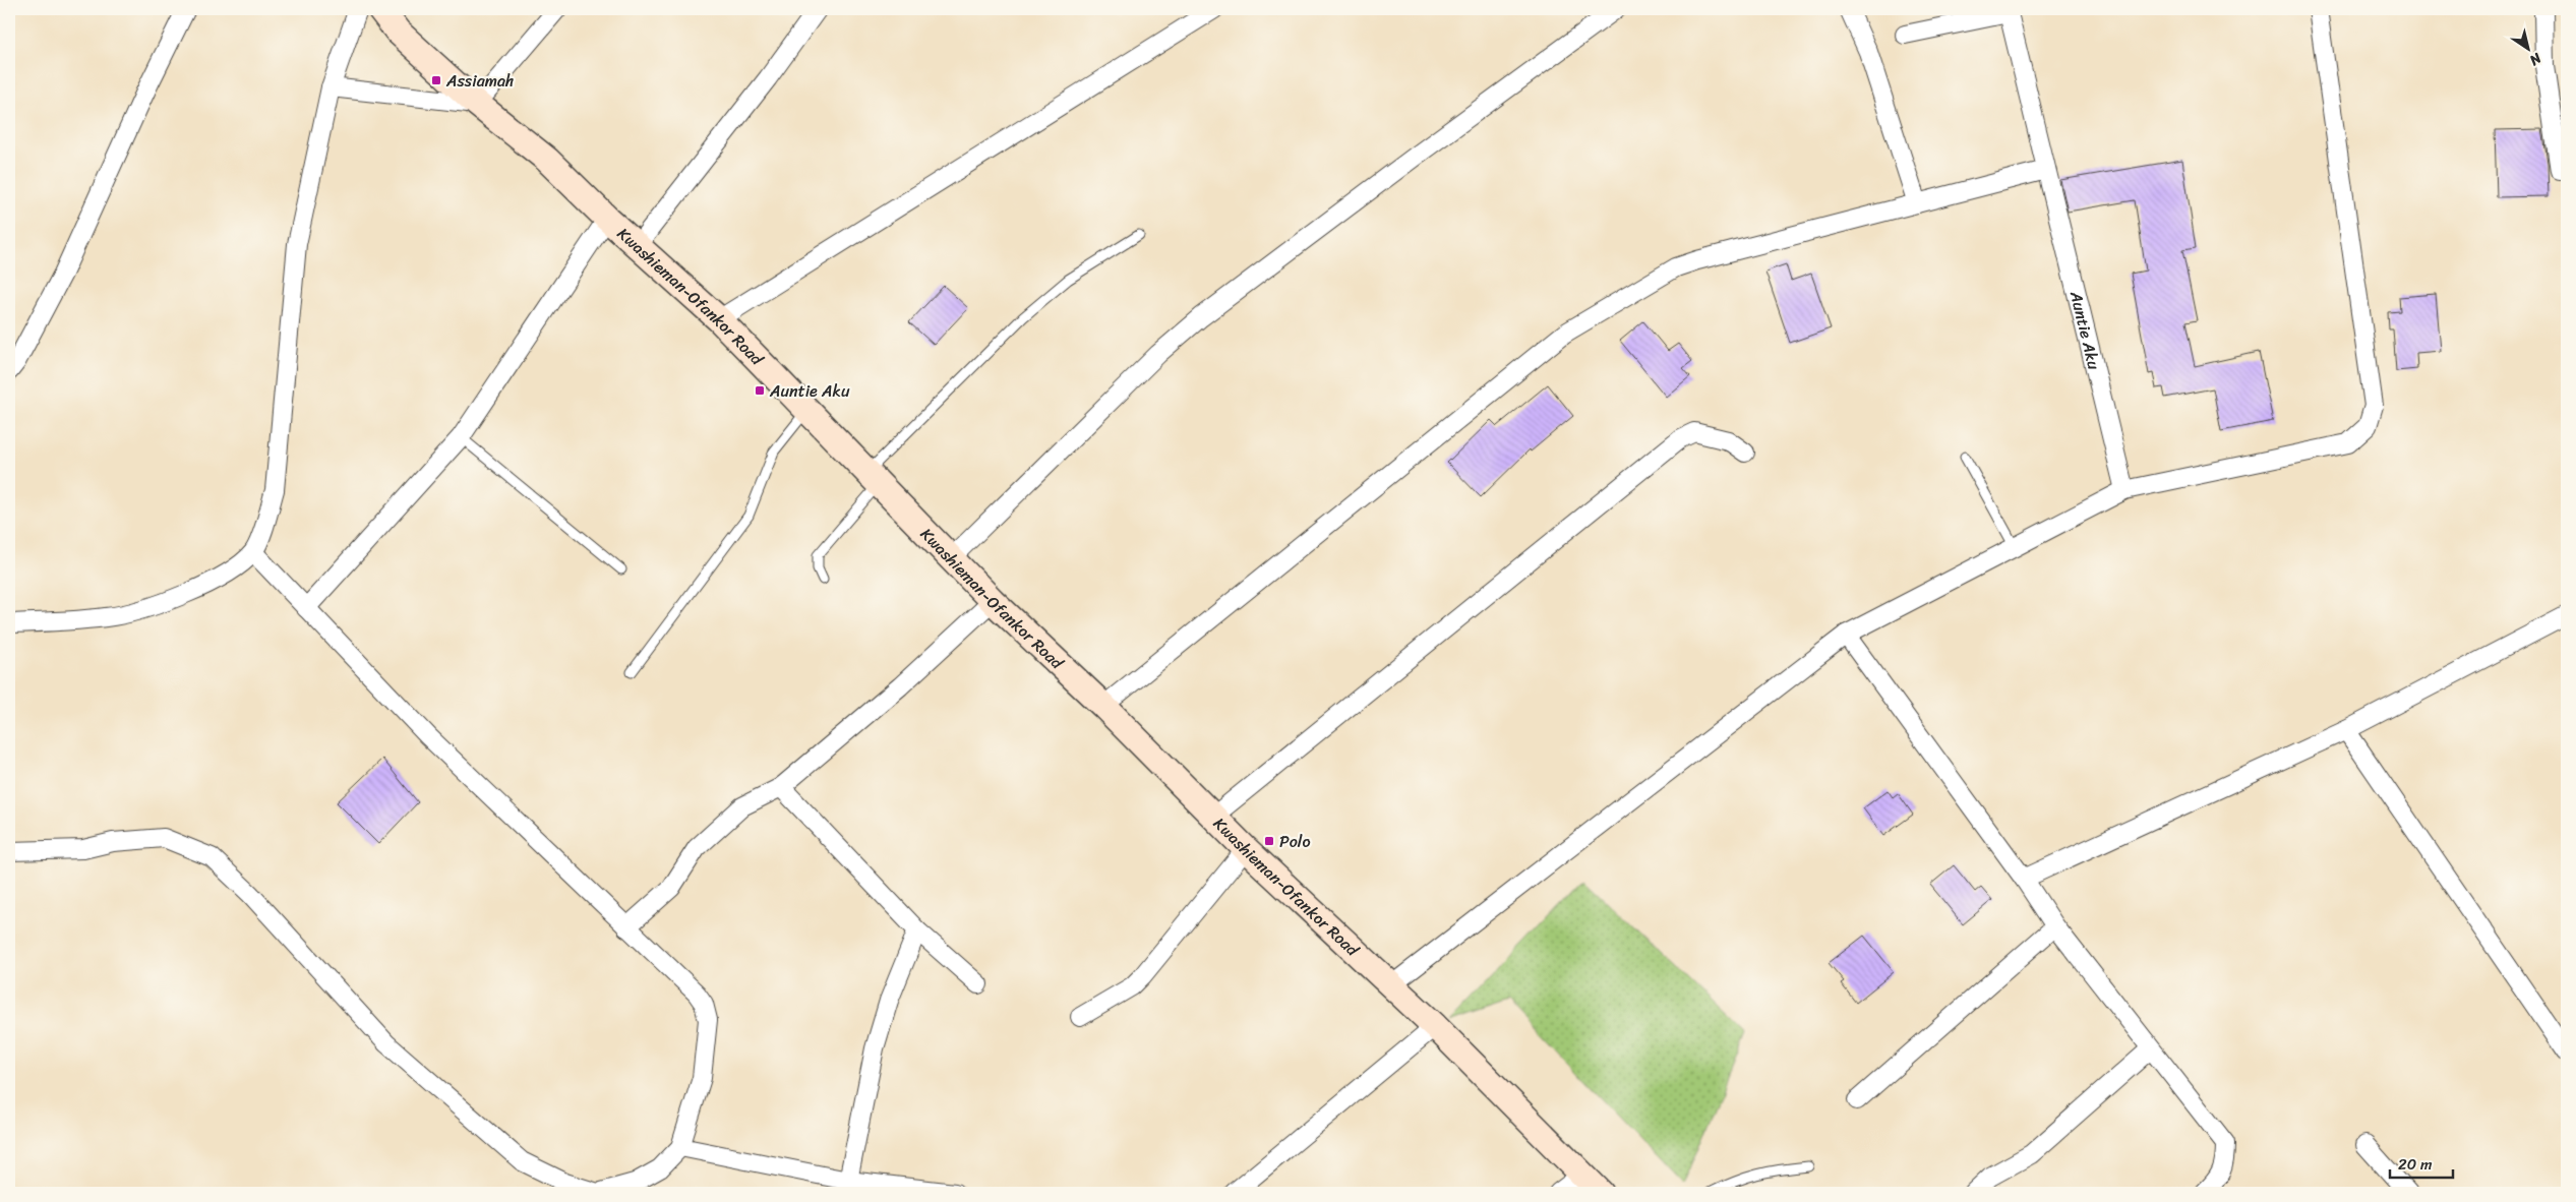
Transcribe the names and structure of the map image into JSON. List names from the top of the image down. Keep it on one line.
{"streets":{"main road":["Kwashieman-Ofankor Road"],"street":["Auntie Aku"]},"places":{"transit":["Assiamah","Auntie Aku","Polo"]},"scale_bar":"20 m","north":"bottom right"}
